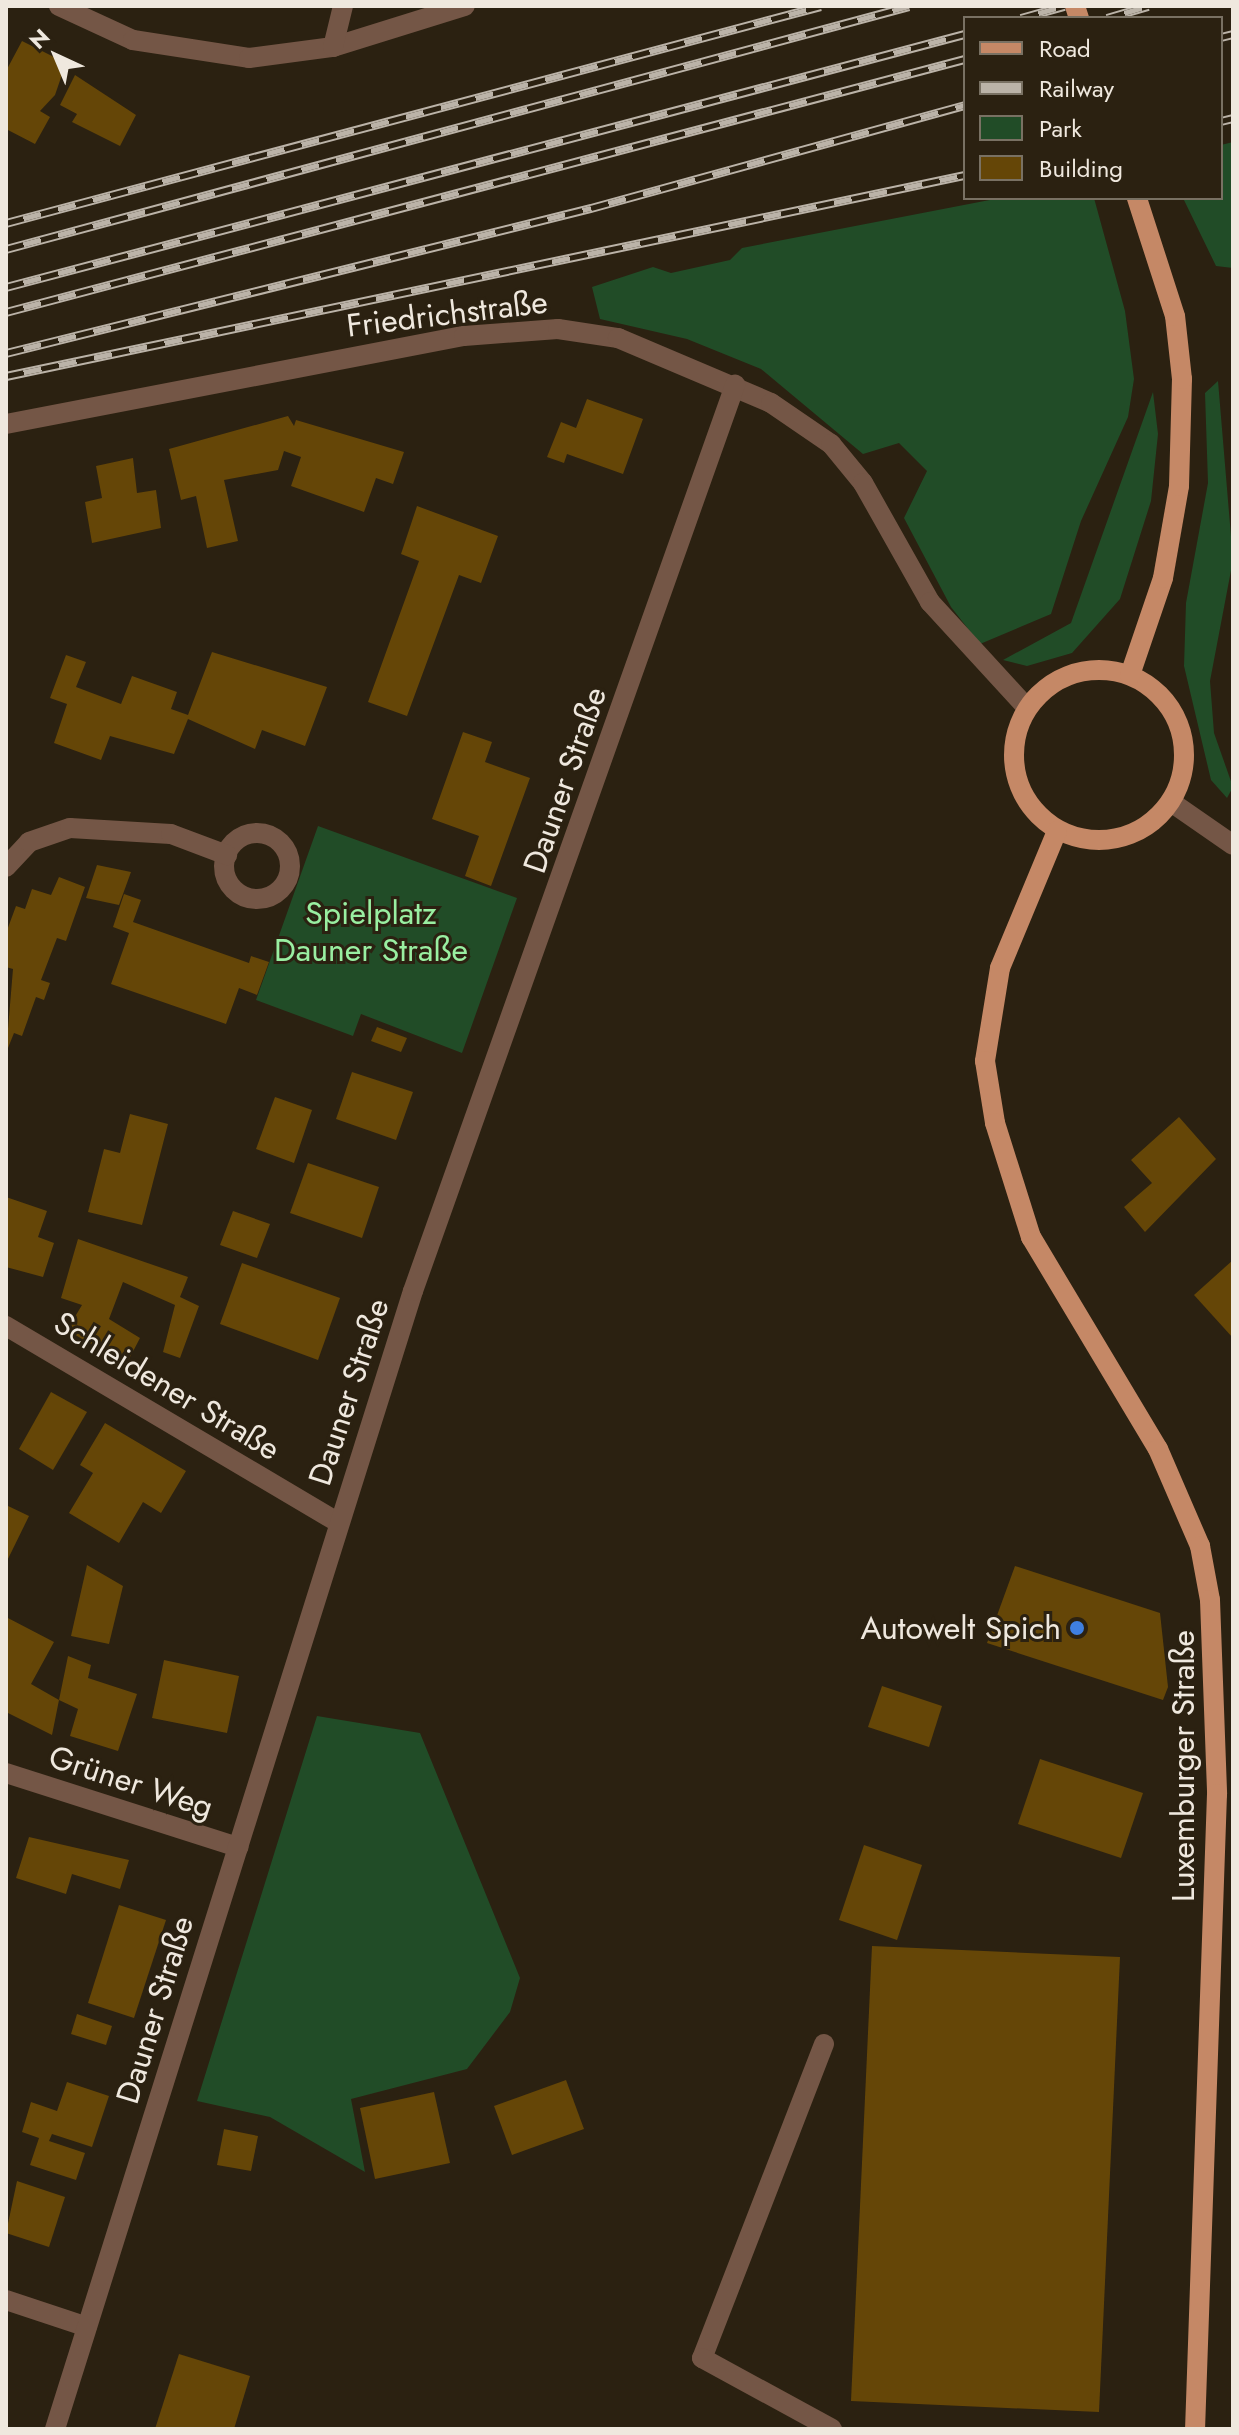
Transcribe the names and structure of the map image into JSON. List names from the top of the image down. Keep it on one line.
{"streets":{"main road":["Luxemburger Straße"],"street":["Friedrichstraße","Dauner Straße","Schleidener Straße","Grüner Weg"]},"crossings":[["Friedrichstraße","Dauner Straße"],["Friedrichstraße","Luxemburger Straße"],["Dauner Straße","Schleidener Straße"],["Dauner Straße","Grüner Weg"]],"parks":["Spielplatz Dauner Straße"],"places":["Autowelt Spich"],"legend":["Road","Railway","Park","Building"],"north":"top left"}
